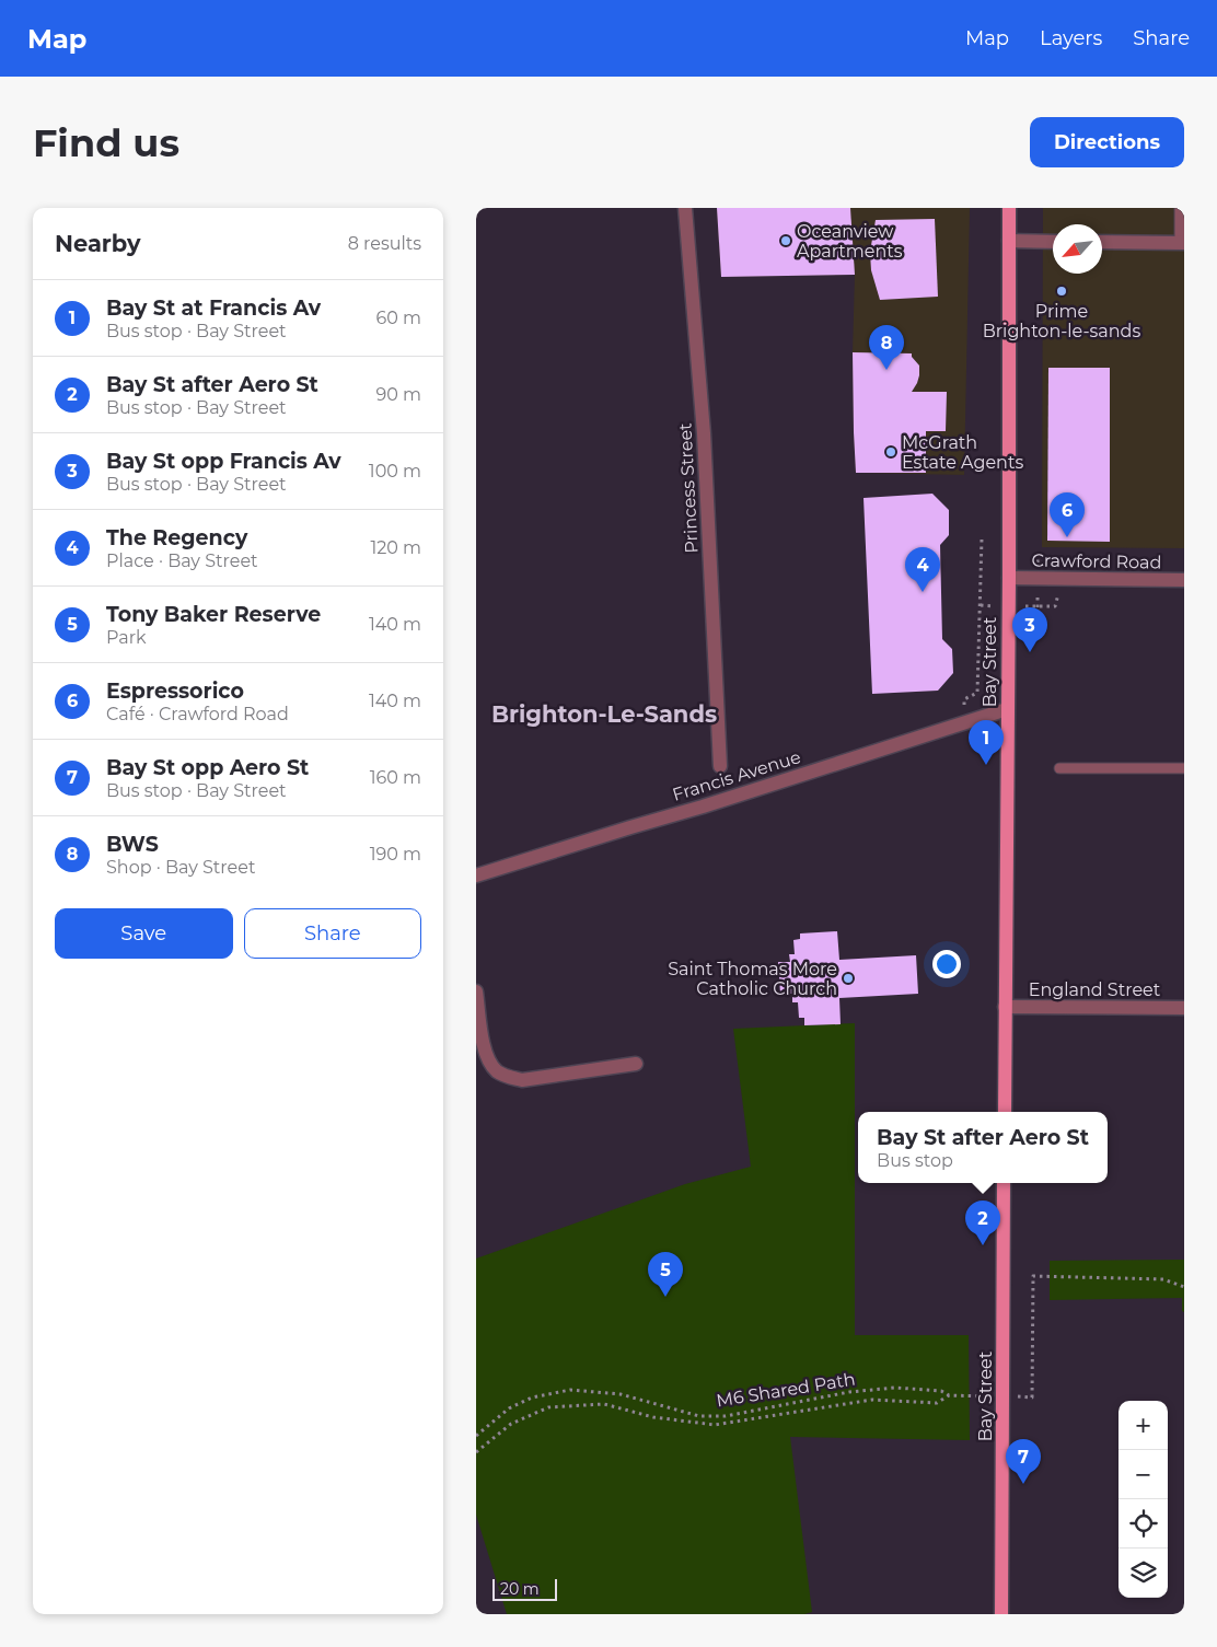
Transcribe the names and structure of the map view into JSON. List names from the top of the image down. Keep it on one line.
{"streets":{"main road":["Bay Street"],"street":["Princess Street","Crawford Road","Francis Avenue","England Street"],"path":["M6 Shared Path"]},"crossings":[["Crawford Road","Bay Street"],["Bay Street","Francis Avenue"],["Bay Street","England Street"]],"districts":["Brighton-Le-Sands"],"places":["Oceanview Apartments","Prime Brighton-le-sands","McGrath Estate Agents","Saint Thomas More Catholic Church"],"scale_bar":"20 m","north":"bottom left","page":{"header":"Map","nav":["Map","Layers","Share"],"buttons":["Directions",["Save","Share"]],"title":"Find us","heading":["Nearby","8 results"],"list":[{"mark":"1","name":"Bay St at Francis Av","note":"Bus stop · Bay Street","value":"60 m"},{"mark":"2","name":"Bay St after Aero St","note":"Bus stop · Bay Street","value":"90 m"},{"mark":"3","name":"Bay St opp Francis Av","note":"Bus stop · Bay Street","value":"100 m"},{"mark":"4","name":"The Regency","note":"Place · Bay Street","value":"120 m"},{"mark":"5","name":"Tony Baker Reserve","note":"Park","value":"140 m"},{"mark":"6","name":"Espressorico","note":"Café · Crawford Road","value":"140 m"},{"mark":"7","name":"Bay St opp Aero St","note":"Bus stop · Bay Street","value":"160 m"},{"mark":"8","name":"BWS","note":"Shop · Bay Street","value":"190 m"}],"pins":["8","6","4","3","1","2","5","7"],"popup":["Bay St after Aero St","Bus stop"],"map_buttons":["+","−"],"scale":"20 m"}}
